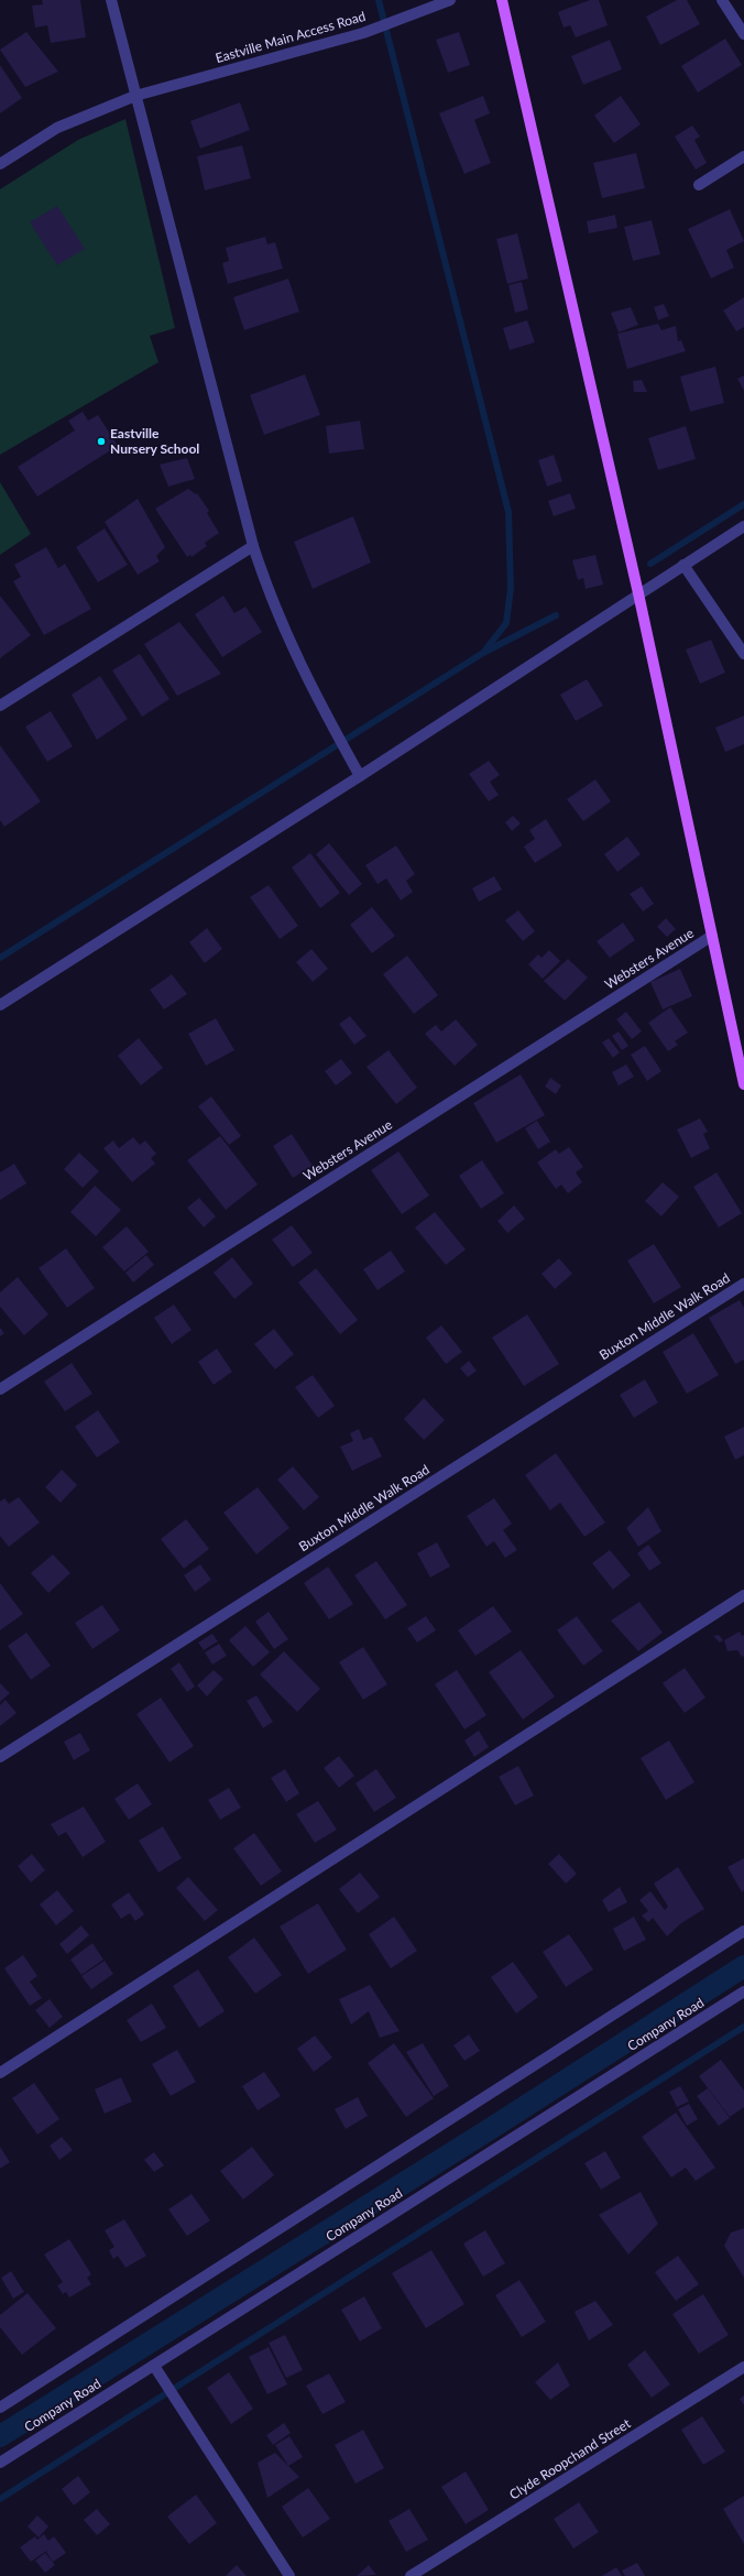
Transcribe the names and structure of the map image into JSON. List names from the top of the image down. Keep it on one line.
{"streets":{"street":["Eastville Main Access Road","Websters Avenue","Buxton Middle Walk Road","Company Road","Clyde Roopchand Street"]},"places":["Eastville Nursery School"]}
